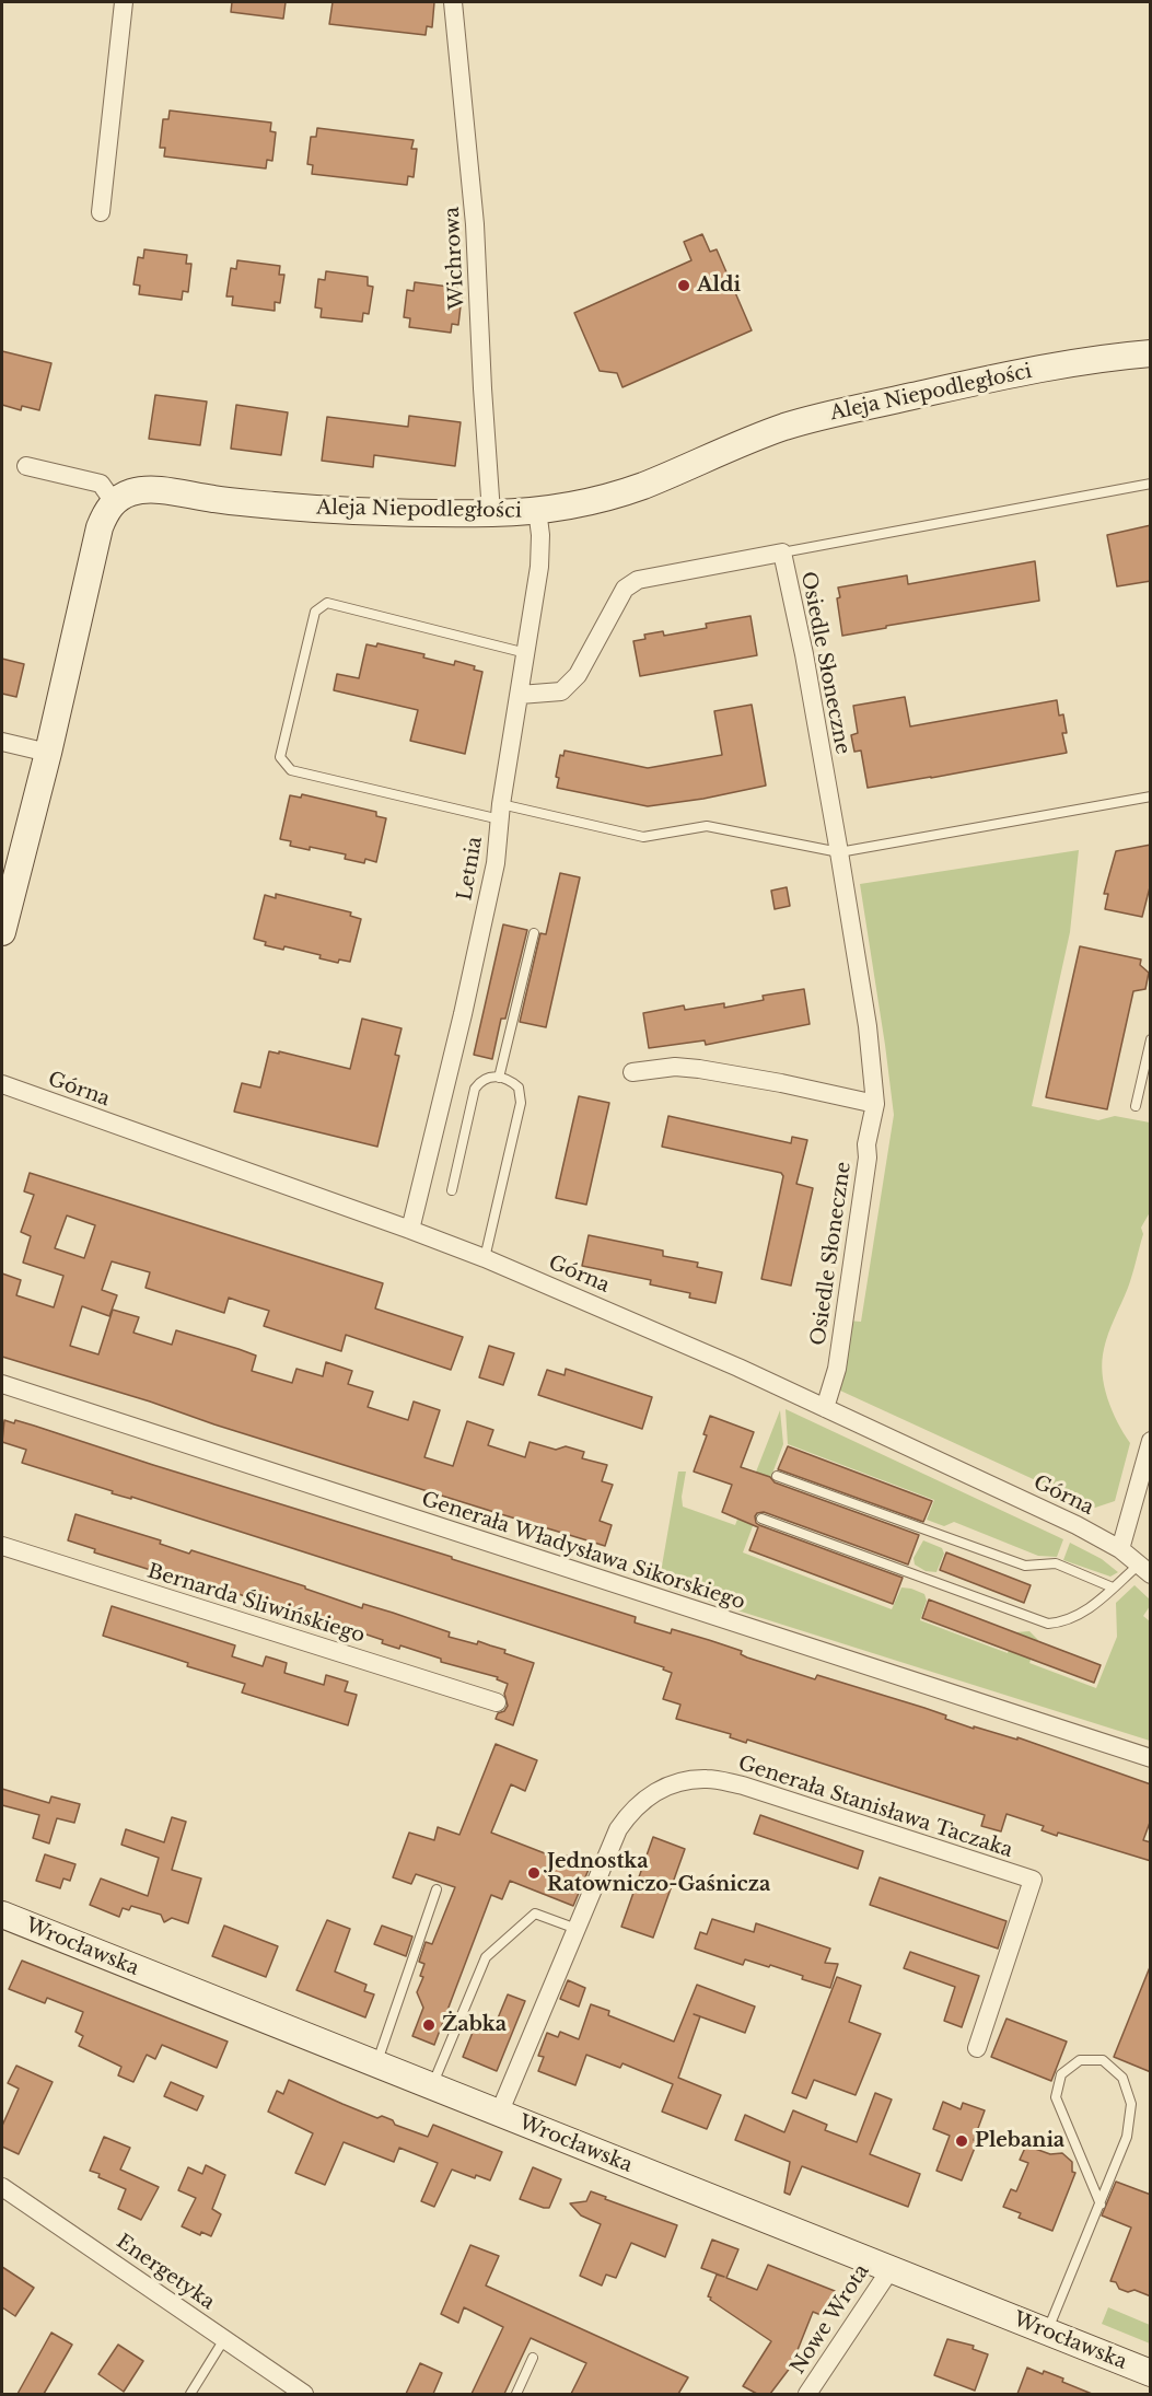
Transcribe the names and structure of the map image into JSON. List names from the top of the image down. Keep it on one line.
{"streets":{"street":["Wichrowa","Aleja Niepodległości","Osiedle Słoneczne","Letnia","Górna","Generała Władysława Sikorskiego","Bernarda Śliwińskiego","Generała Stanisława Taczaka","Wrocławska","Energetyka","Nowe Wrota"]},"crossings":[["Wichrowa","Aleja Niepodległości"],["Aleja Niepodległości","Letnia"],["Osiedle Słoneczne","Letnia"],["Osiedle Słoneczne","Górna"],["Letnia","Górna"],["Generała Stanisława Taczaka","Wrocławska"],["Wrocławska","Nowe Wrota"]],"places":["Aldi","Jednostka Ratowniczo-Gaśnicza","Żabka","Plebania"]}
